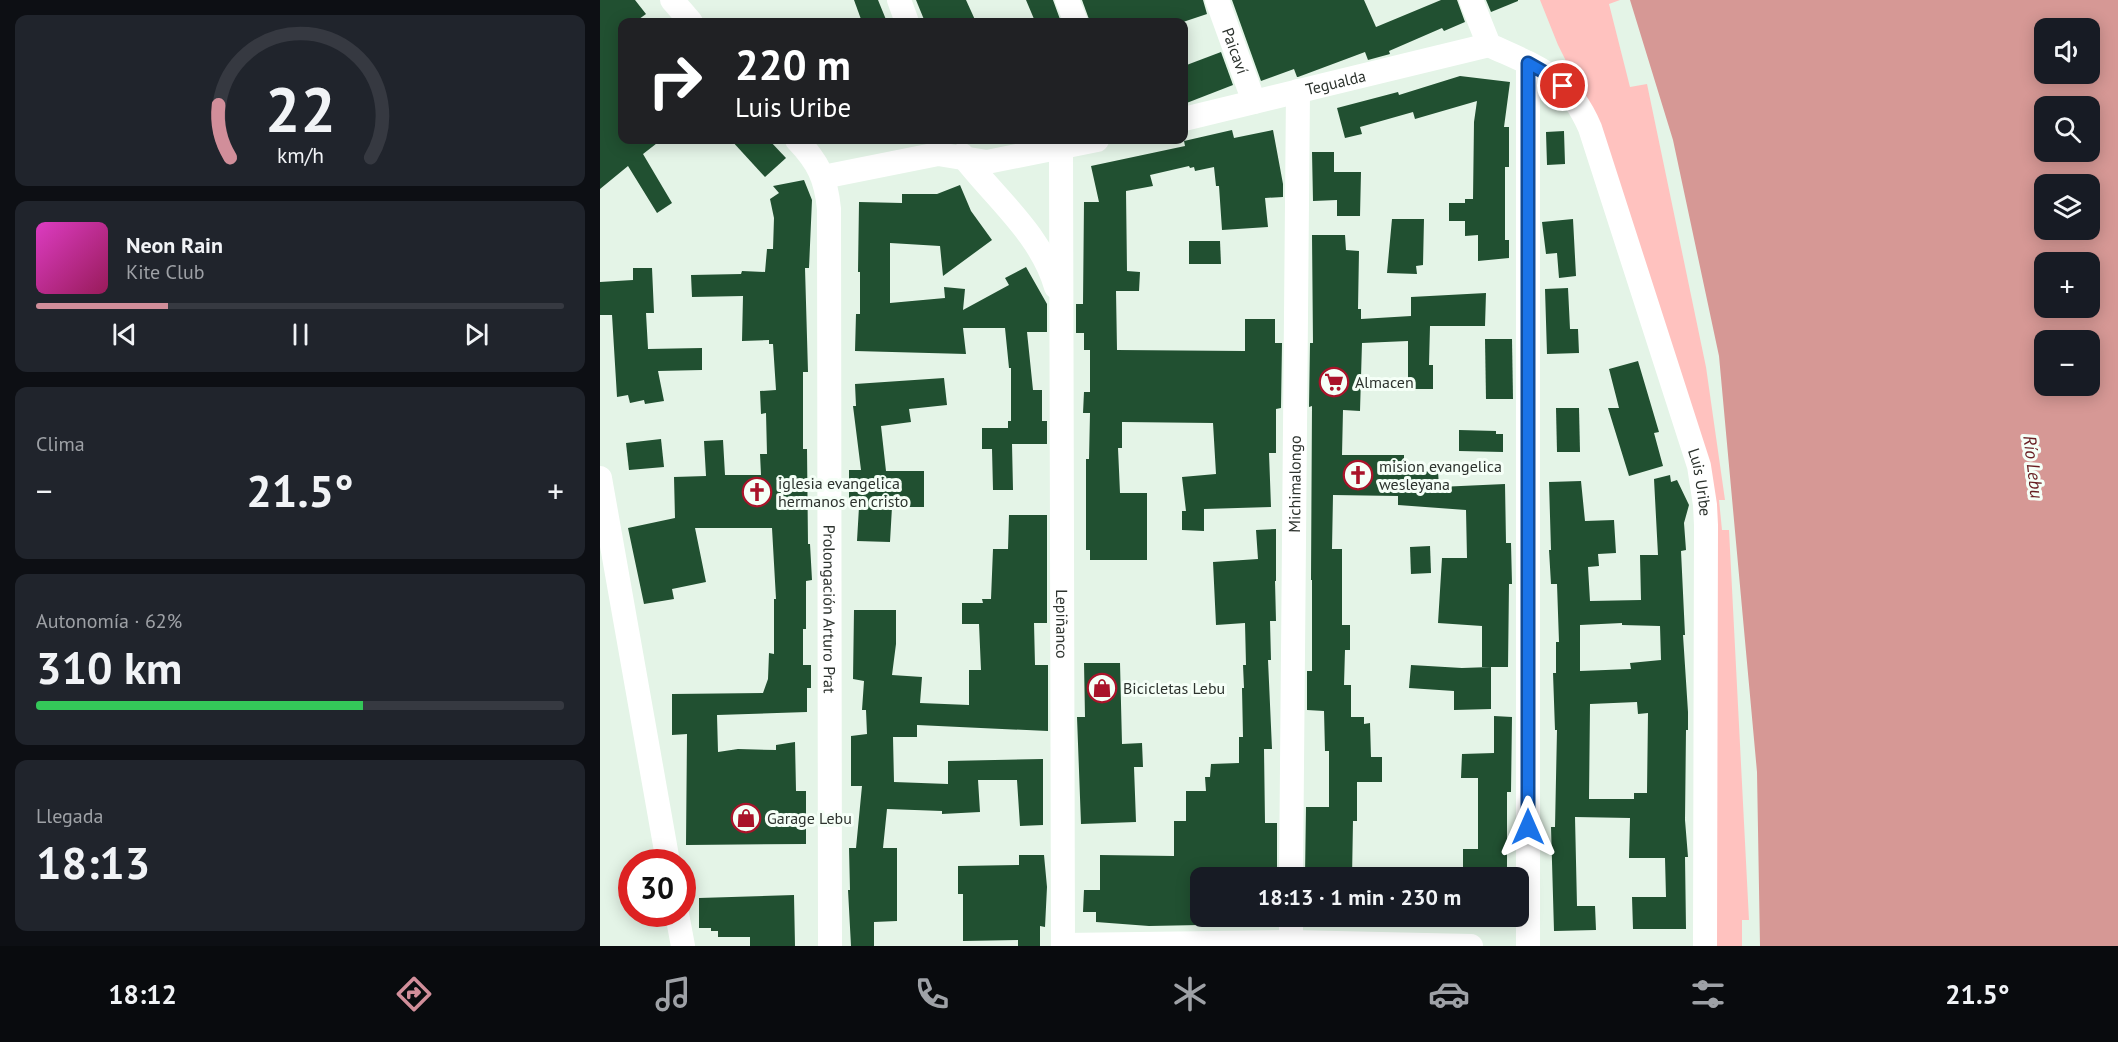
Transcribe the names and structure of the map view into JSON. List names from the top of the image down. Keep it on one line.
{"streets":{"street":["Paicaví","Tegualda","Luis Uribe","Michimalongo","Prolongación Arturo Prat","Lepiñanco"]},"crossings":[["Paicaví","Tegualda"],["Tegualda","Luis Uribe"],["Tegualda","Michimalongo"]],"water":["Río Lebu"],"places":{"supermarket":["Almacen"],"church":["mision evangelica wesleyana","iglesia evangelica hermanos en cristo"],"shop":["Bicicletas Lebu","Garage Lebu"]},"page":{"map_buttons":["+","−"],"turn":["220 m","Luis Uribe"],"song":["Neon Rain","Kite Club"],"tile":["Clima",["Autonomía · 62%","310 km"],["Llegada","18:13"]],"heat":["−","21.5°","+"],"limit":"30","trip":"18:13 · 1 min · 230 m","tabs":["18:12","21.5°"],"gauge":["22","km/h"]}}
